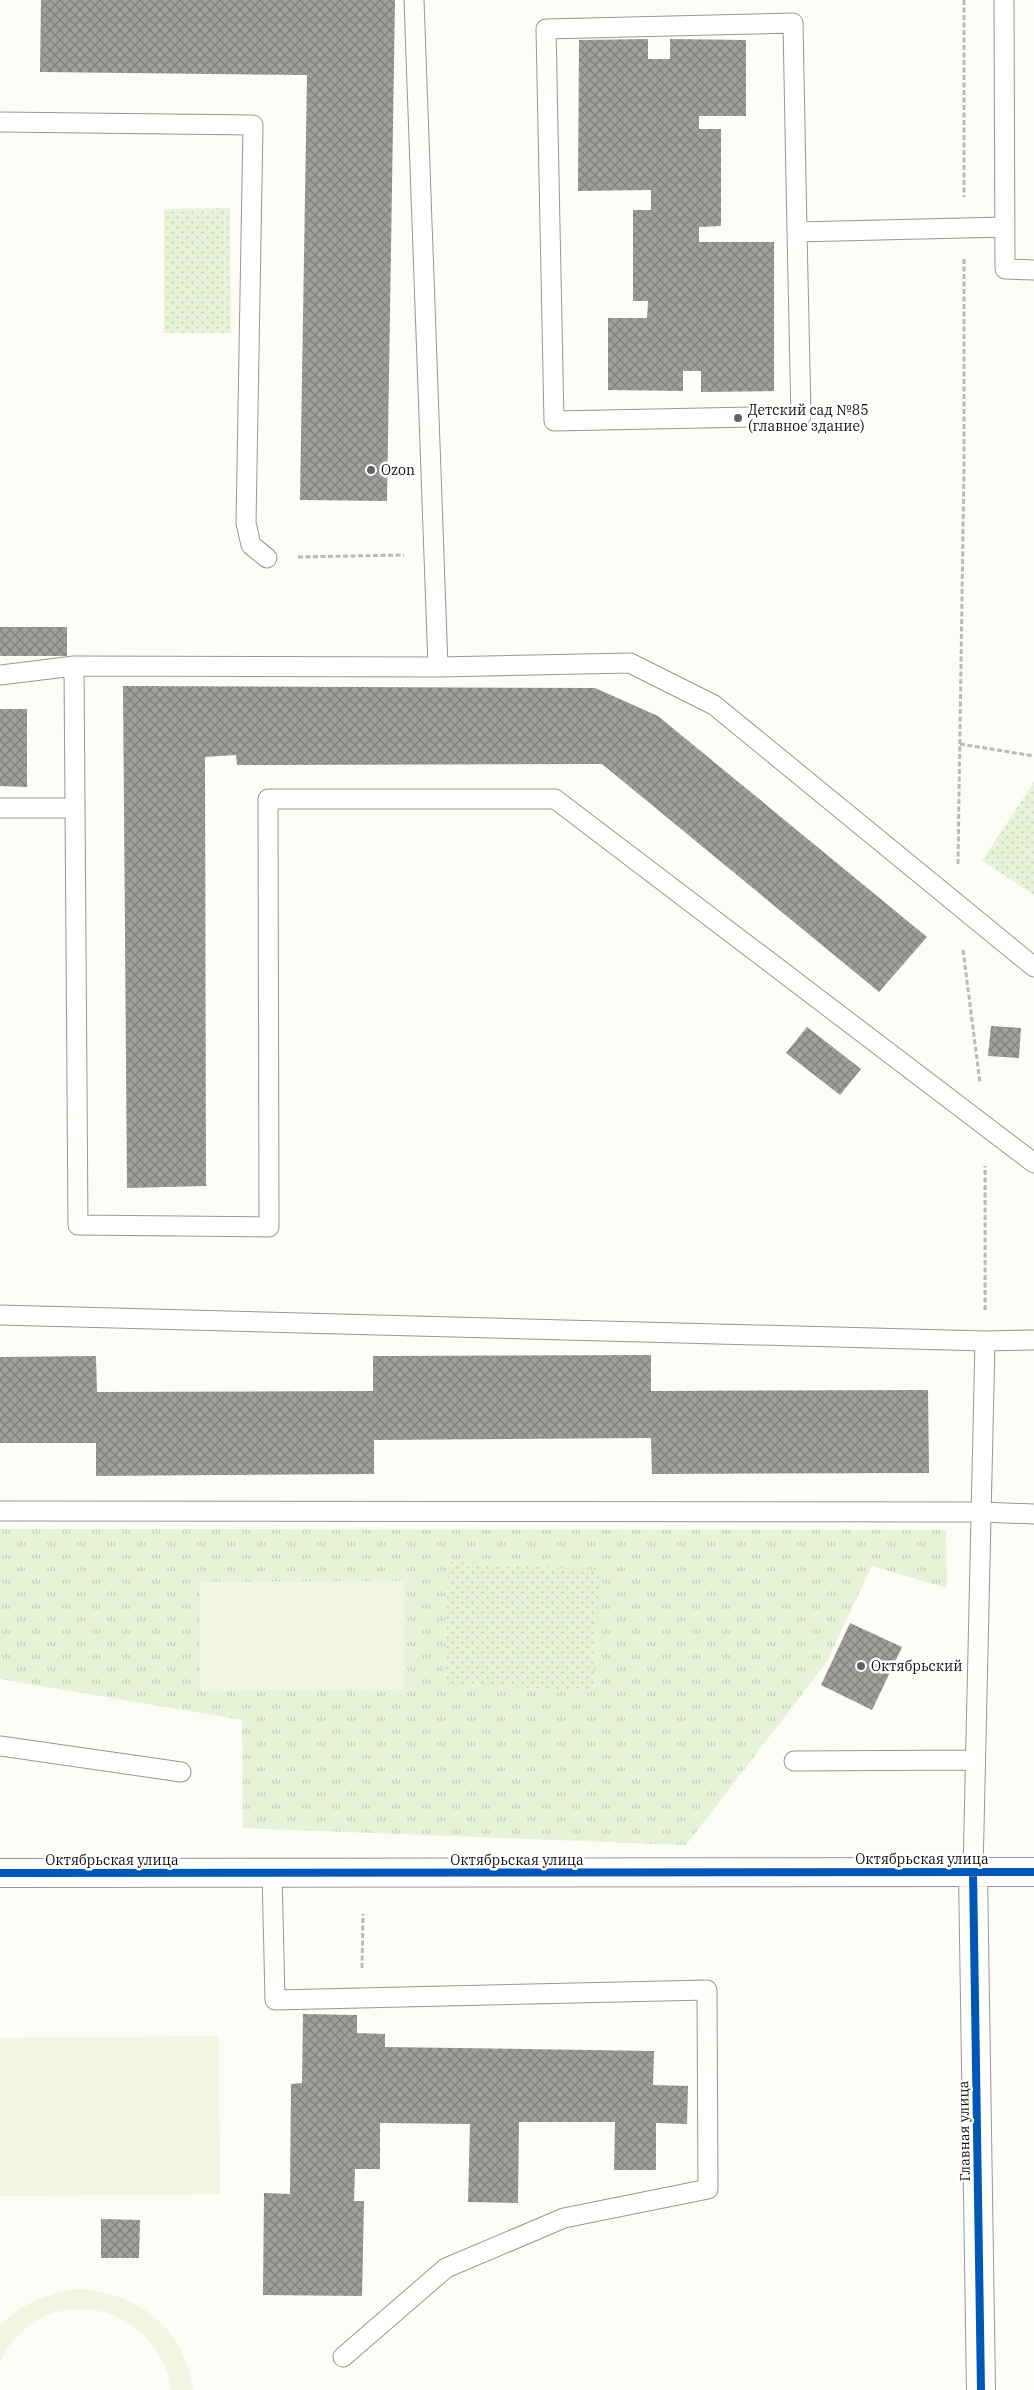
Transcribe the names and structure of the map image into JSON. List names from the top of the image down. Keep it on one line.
{"streets":{"street":["Октябрьская улица","Главная улица"]},"crossings":[["Октябрьская улица","Главная улица"]],"places":["Детский сад №85 (главное здание)","Ozon","Октябрьский"]}
